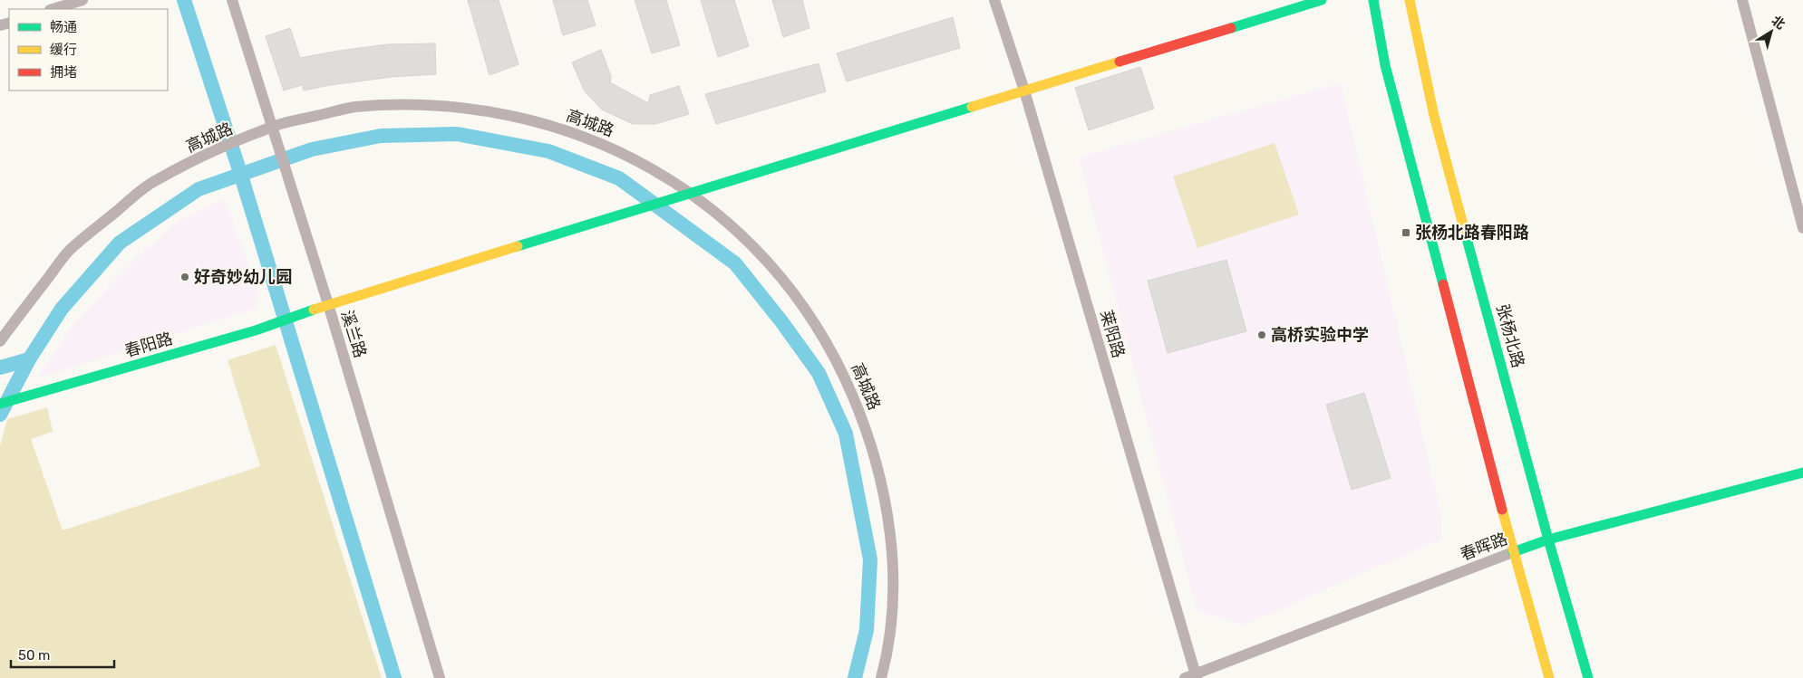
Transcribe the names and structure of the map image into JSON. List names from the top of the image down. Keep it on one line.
{"streets":{"main road":["张杨北路","春阳路","春晖路"],"street":["高城路","溪兰路","莱阳路"]},"crossings":[["高城路","溪兰路"],["高城路","春阳路"],["溪兰路","春阳路"],["莱阳路","春阳路"],["莱阳路","春晖路"],["张杨北路","春晖路"]],"places":{"transit":["张杨北路春阳路"],"other":["好奇妙幼儿园","高桥实验中学"]},"legend":["畅通","缓行","拥堵"],"scale_bar":"50 m","north":"top right"}
